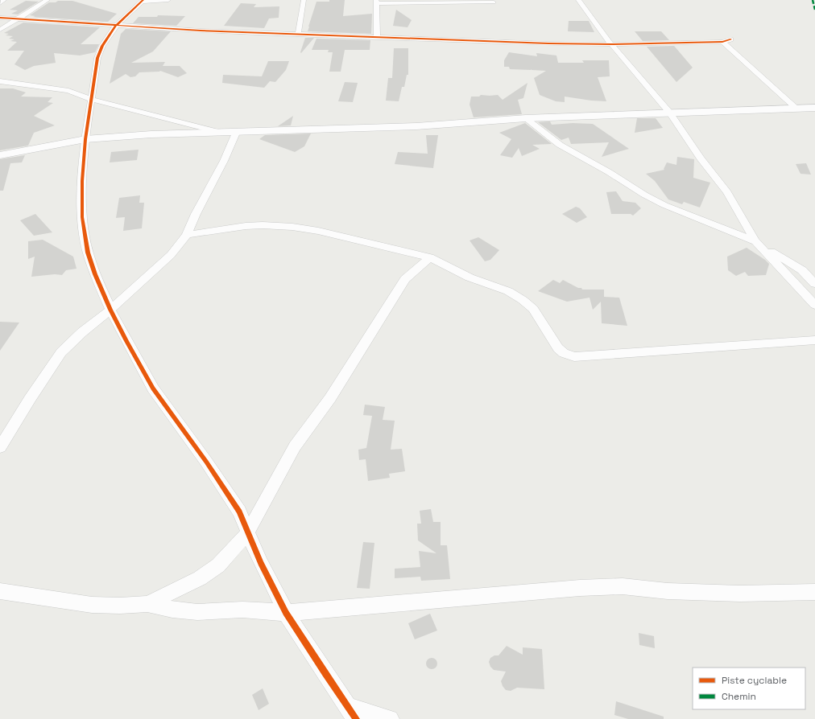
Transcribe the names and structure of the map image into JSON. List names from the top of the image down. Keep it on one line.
{"legend":["Piste cyclable","Chemin"]}
